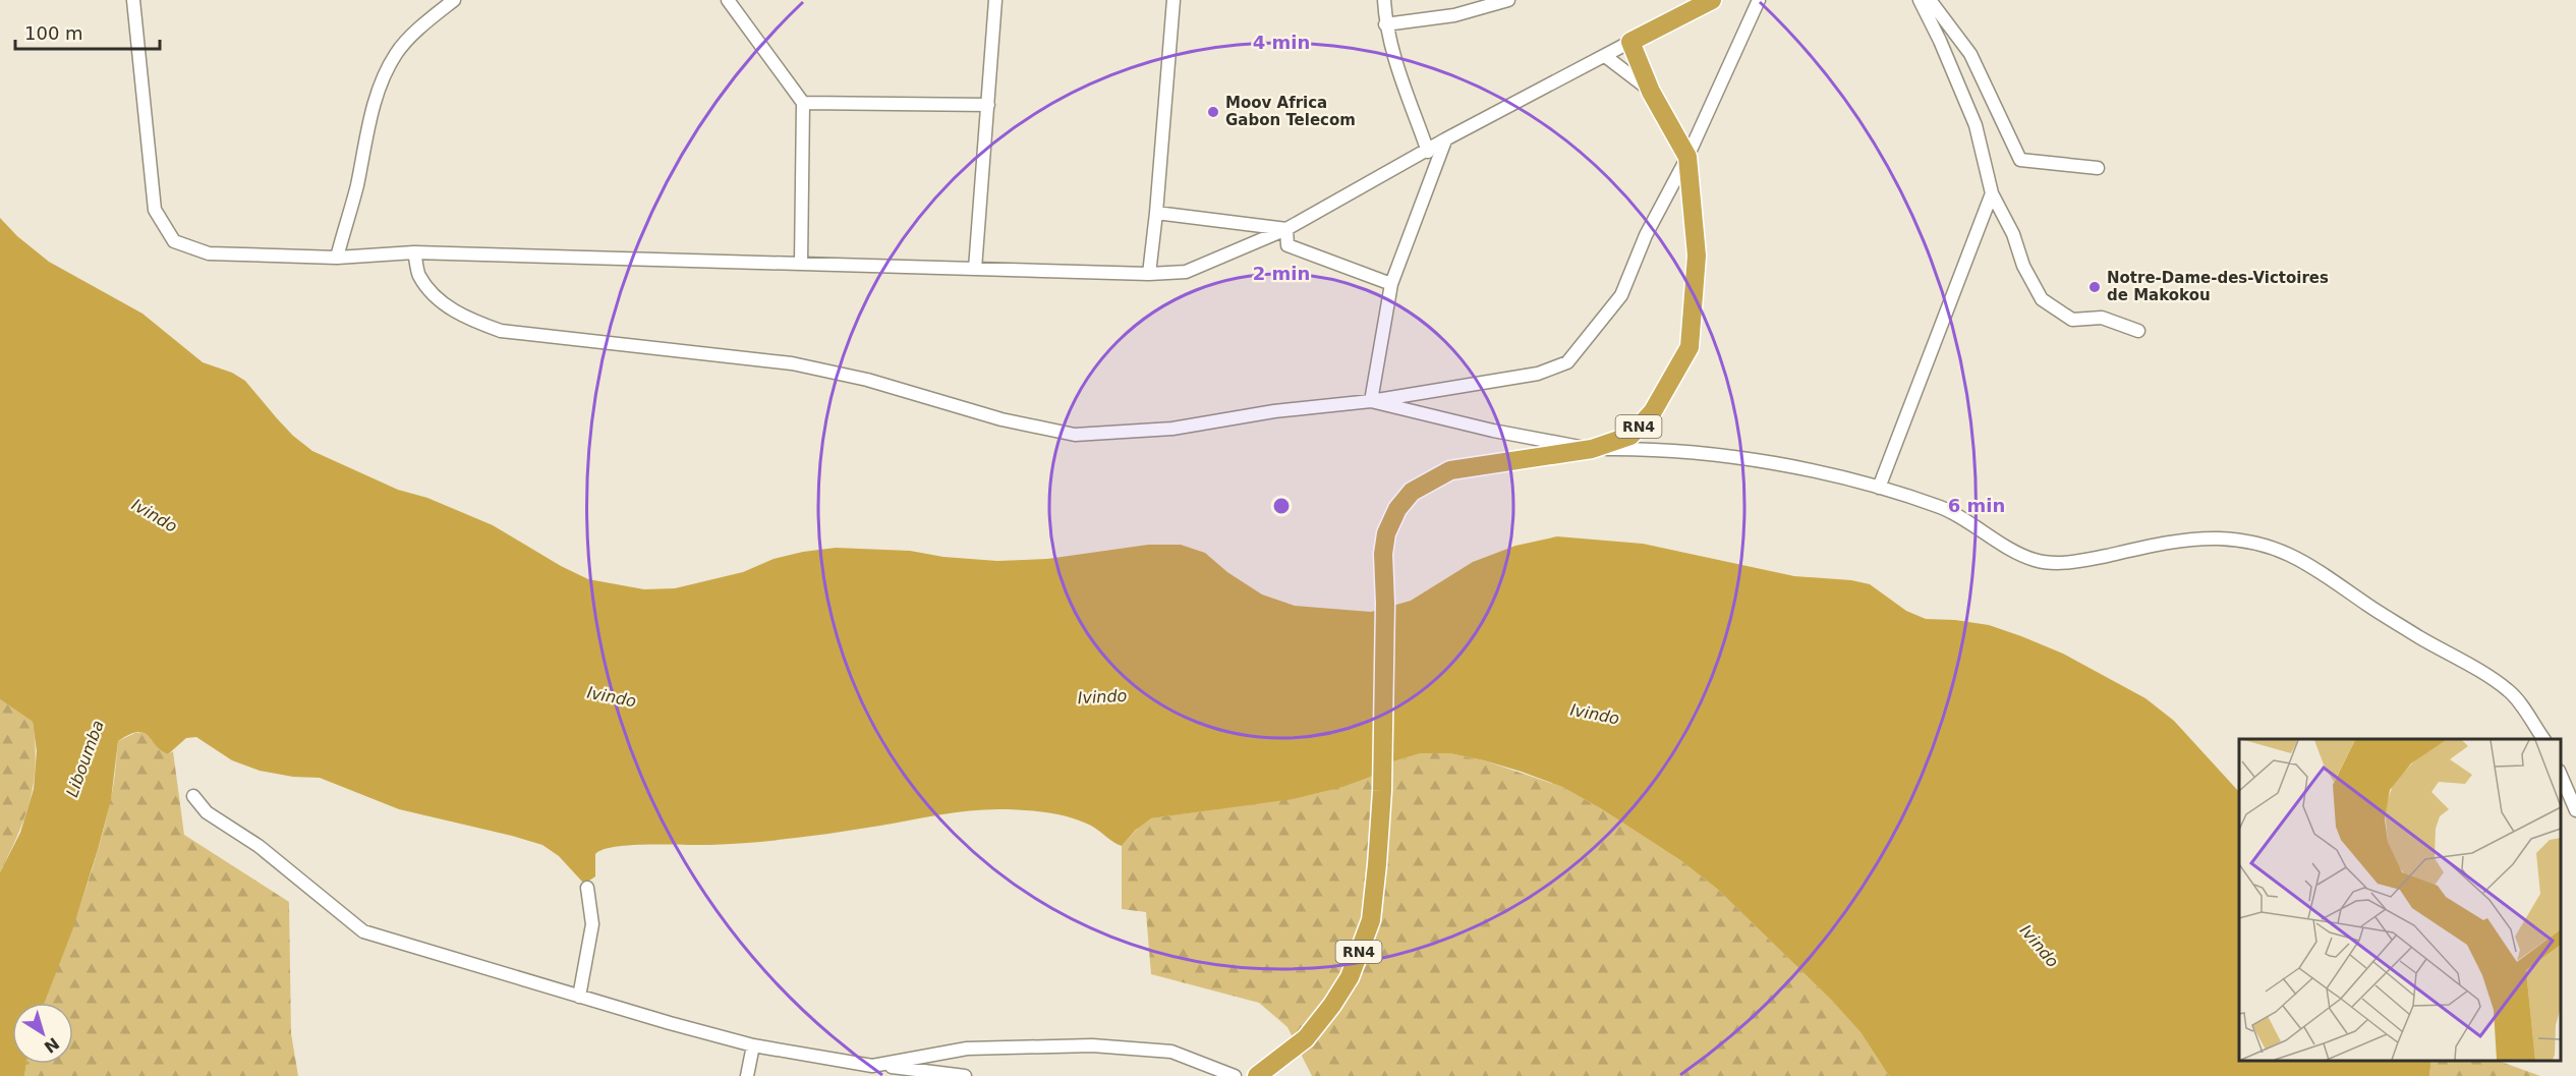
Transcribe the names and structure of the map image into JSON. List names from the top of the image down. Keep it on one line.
{"streets":{"highway":["RN4"]},"water":["Ivindo","Liboumba"],"places":["Moov Africa Gabon Telecom","Notre-Dame-des-Victoires de Makokou"],"scale_bar":"100 m","north":"bottom right","rings":["4 min","2 min","6 min"]}
